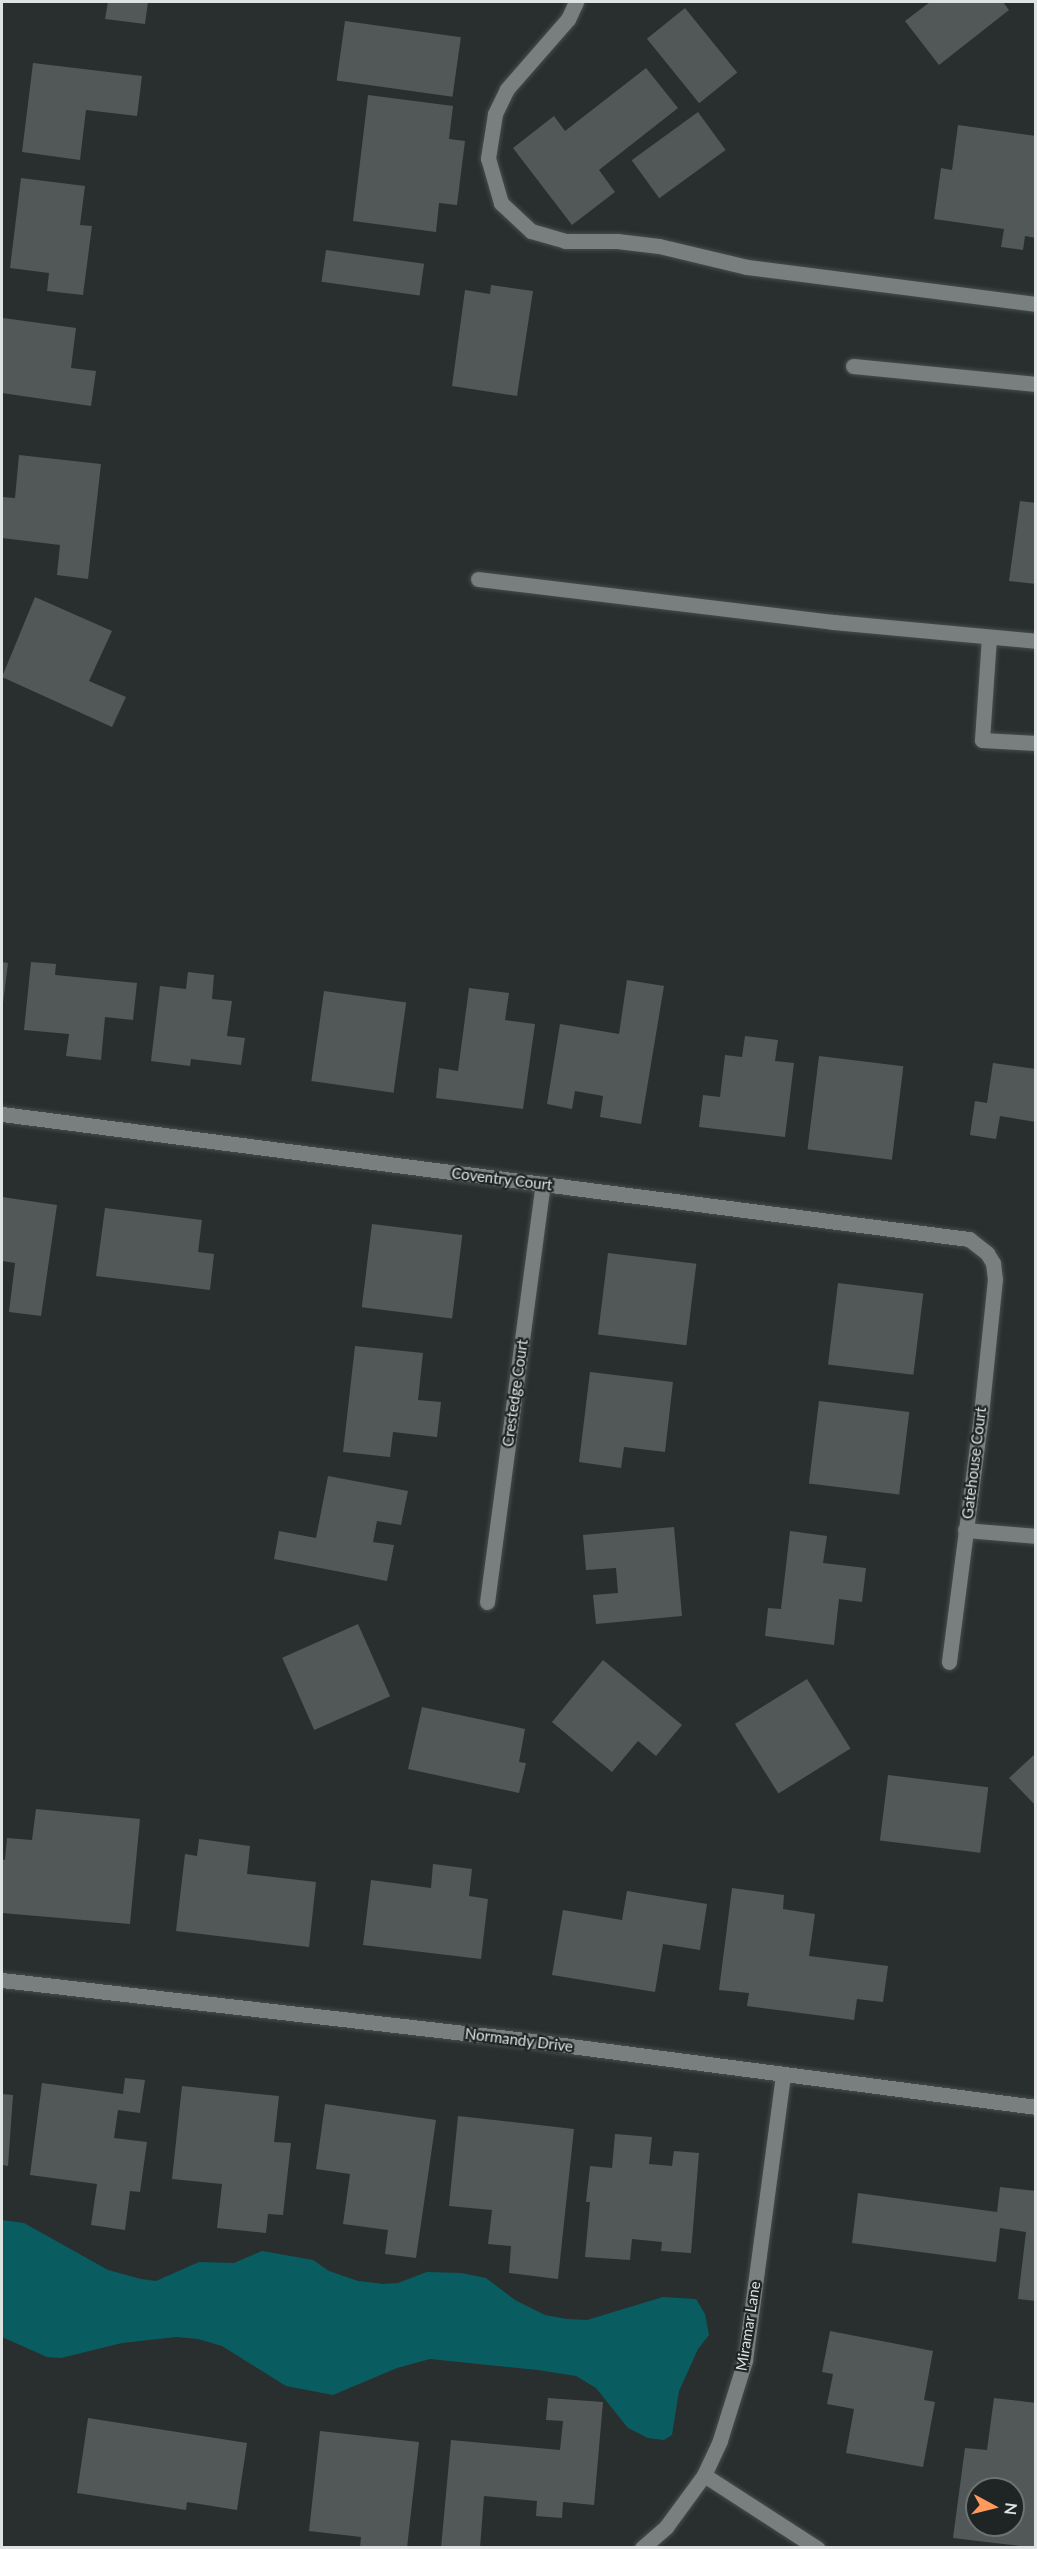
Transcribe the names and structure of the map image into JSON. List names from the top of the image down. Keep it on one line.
{"streets":{"street":["Coventry Court","Crestedge Court","Gatehouse Court","Normandy Drive","Miramar Lane"]},"crossings":[["Coventry Court","Crestedge Court"],["Coventry Court","Gatehouse Court"],["Normandy Drive","Miramar Lane"]],"north":"right"}
